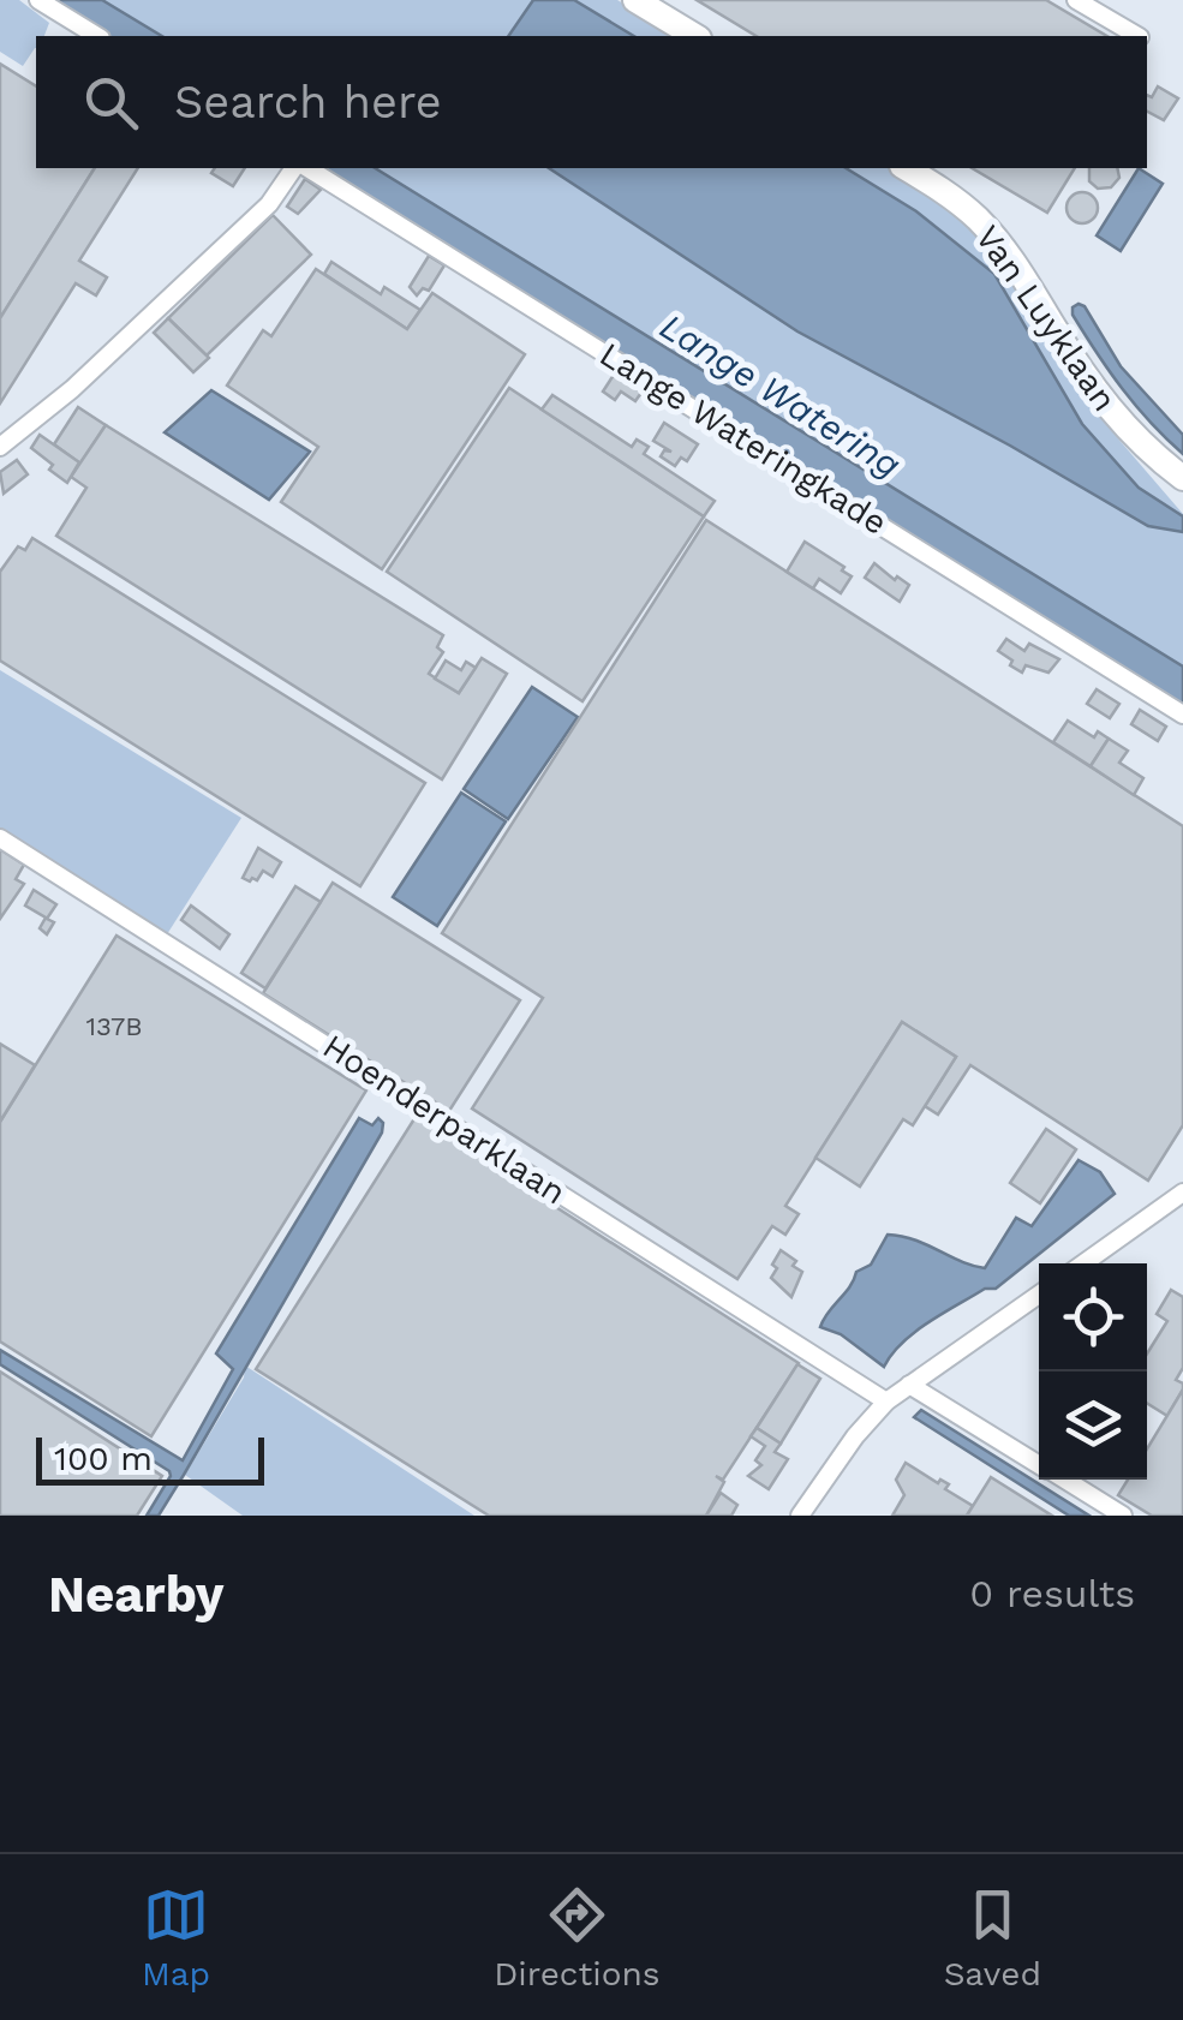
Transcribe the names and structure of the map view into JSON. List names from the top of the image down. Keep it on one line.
{"streets":{"street":["Van Luyklaan","Lange Wateringkade","Hoenderparklaan"]},"water":["Lange Watering"],"house_numbers":["137B"],"scale_bar":"100 m","page":{"search":"Search here","scale":"100 m","heading":["Nearby","0 results"],"nav":["Map","Directions","Saved"]}}
